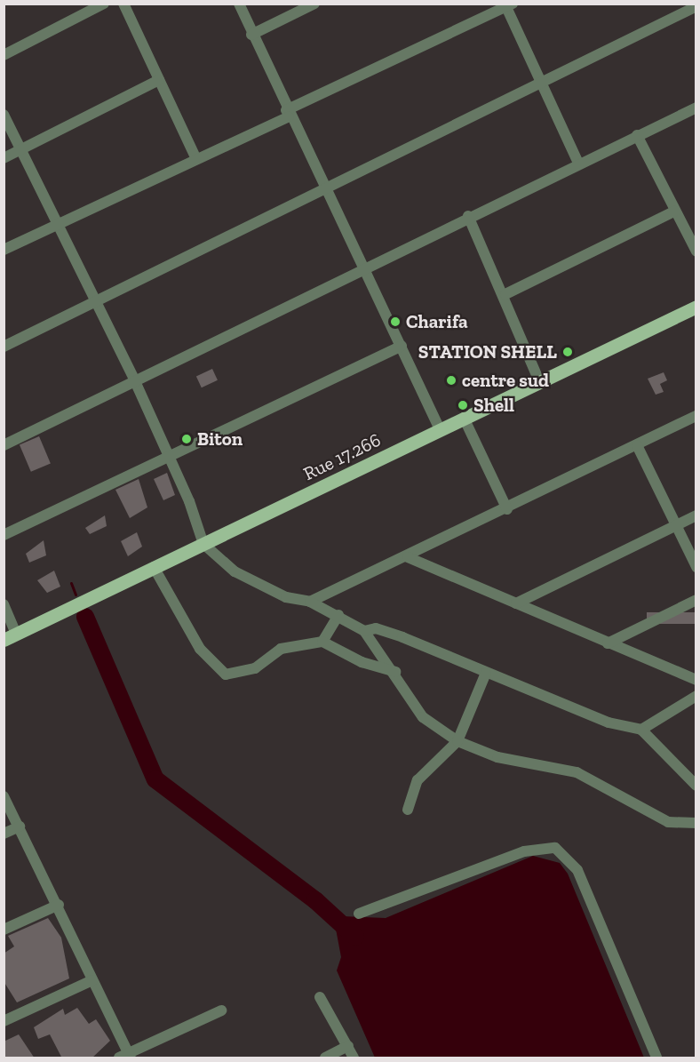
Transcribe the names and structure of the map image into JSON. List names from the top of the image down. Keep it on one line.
{"streets":{"main road":["Rue 17.266"]},"places":["Charifa","STATION SHELL","centre sud","Shell","Biton"]}
